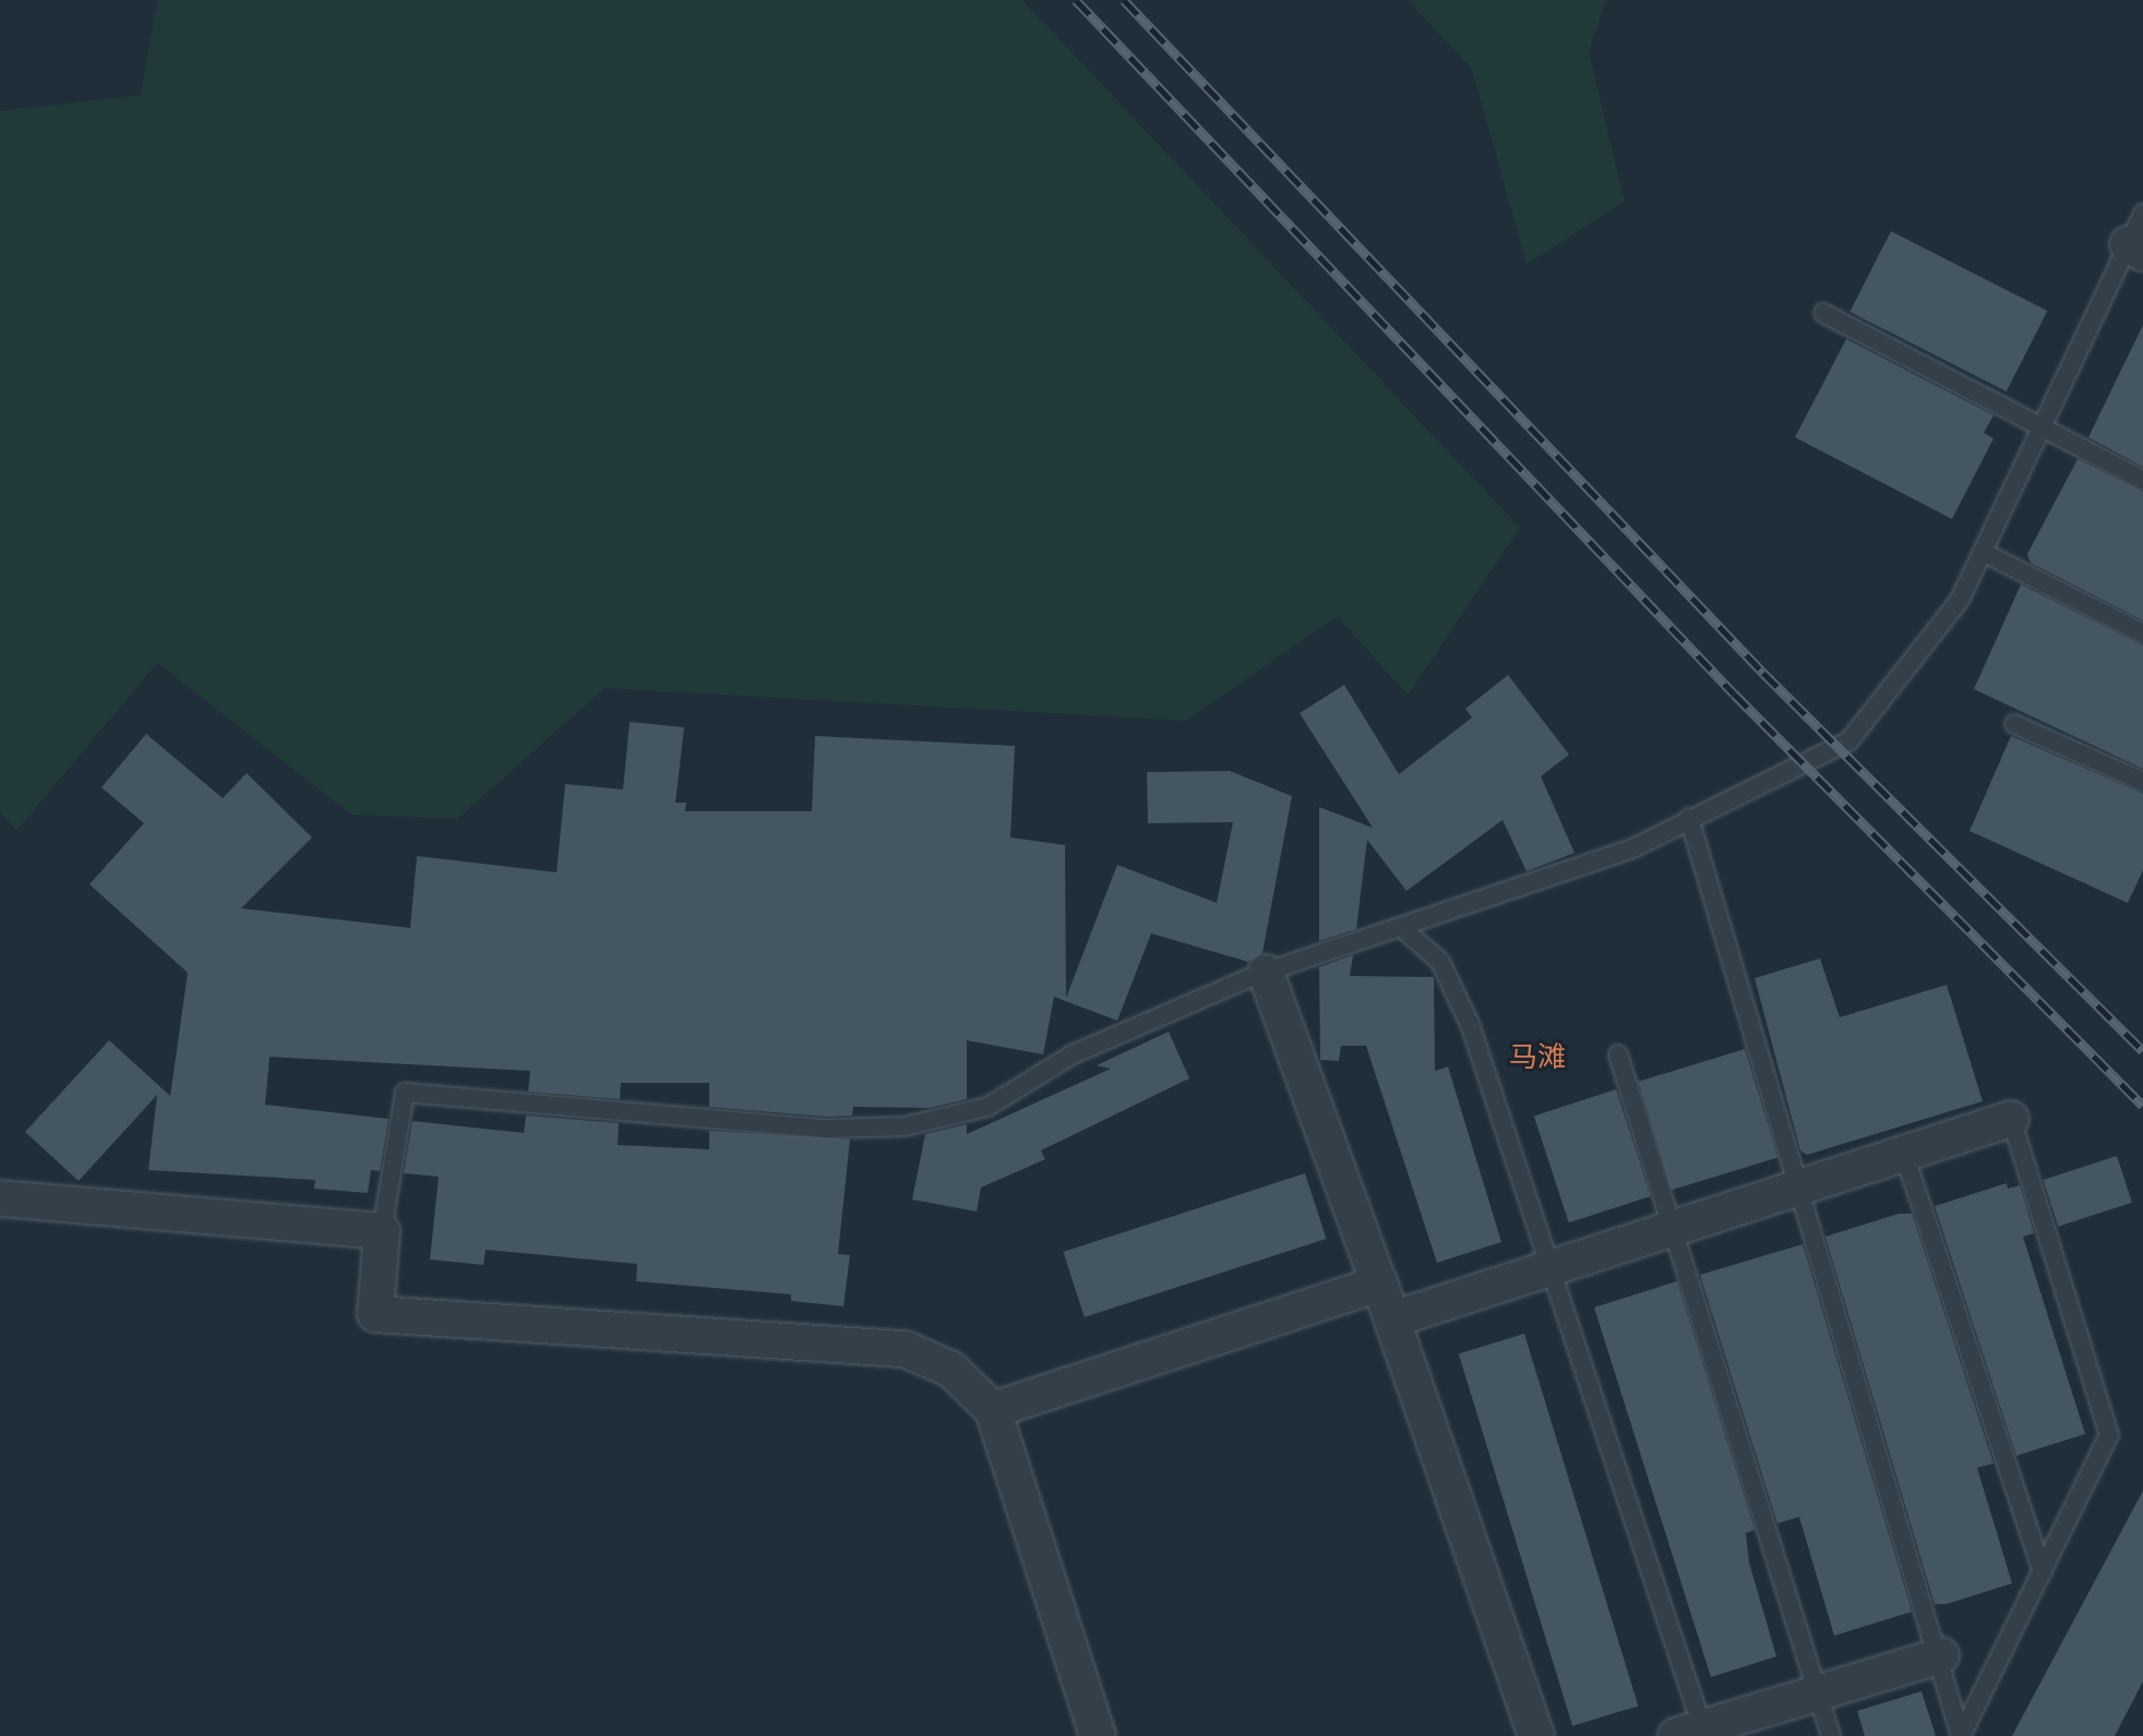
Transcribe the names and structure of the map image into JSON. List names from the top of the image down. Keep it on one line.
{"districts":["马滩"]}
